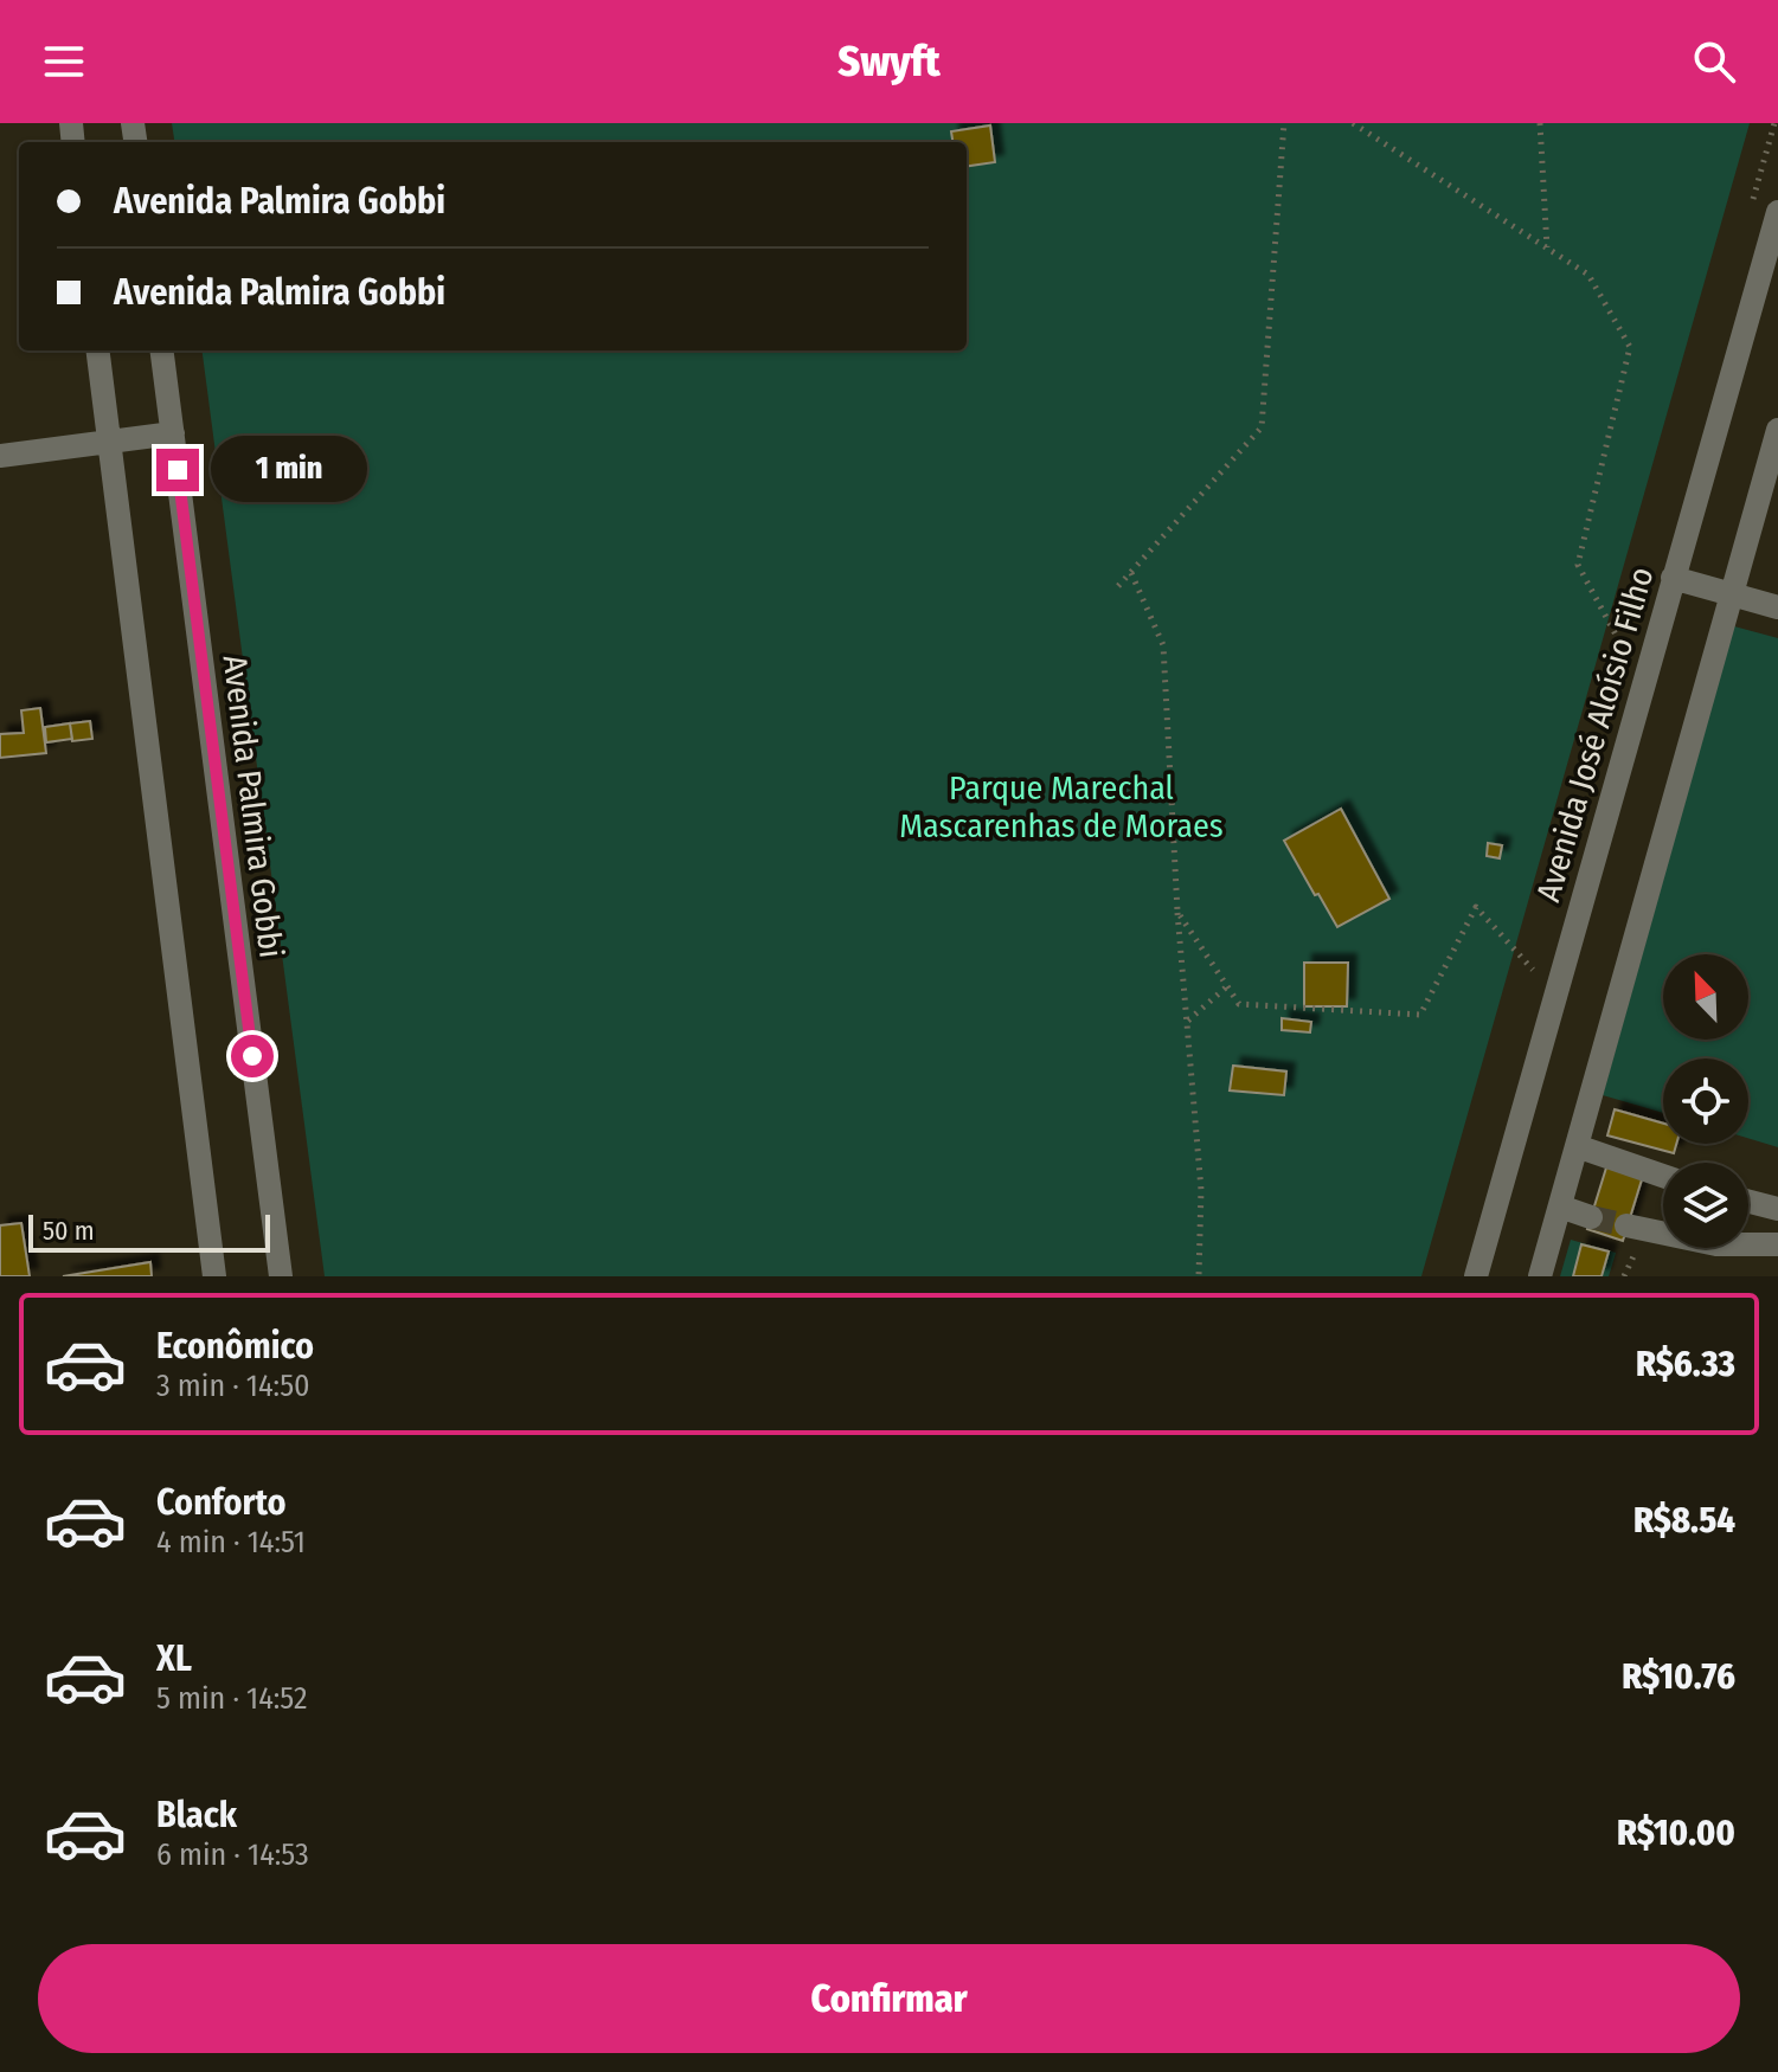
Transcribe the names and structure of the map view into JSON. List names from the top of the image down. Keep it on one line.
{"streets":{"street":["Avenida José Aloísio Filho","Avenida Palmira Gobbi"]},"parks":["Parque Marechal Mascarenhas de Moraes"],"scale_bar":"50 m","north":"top left","page":{"header":"Swyft","banner":["Avenida Palmira Gobbi","Avenida Palmira Gobbi"],"bubble":"1 min","scale":"50 m","list":[{"name":"Econômico","note":"3 min · 14:50","value":"R$6.33"},{"name":"Conforto","note":"4 min · 14:51","value":"R$8.54"},{"name":"XL","note":"5 min · 14:52","value":"R$10.76"},{"name":"Black","note":"6 min · 14:53","value":"R$10.00"}],"buttons":"Confirmar"}}
